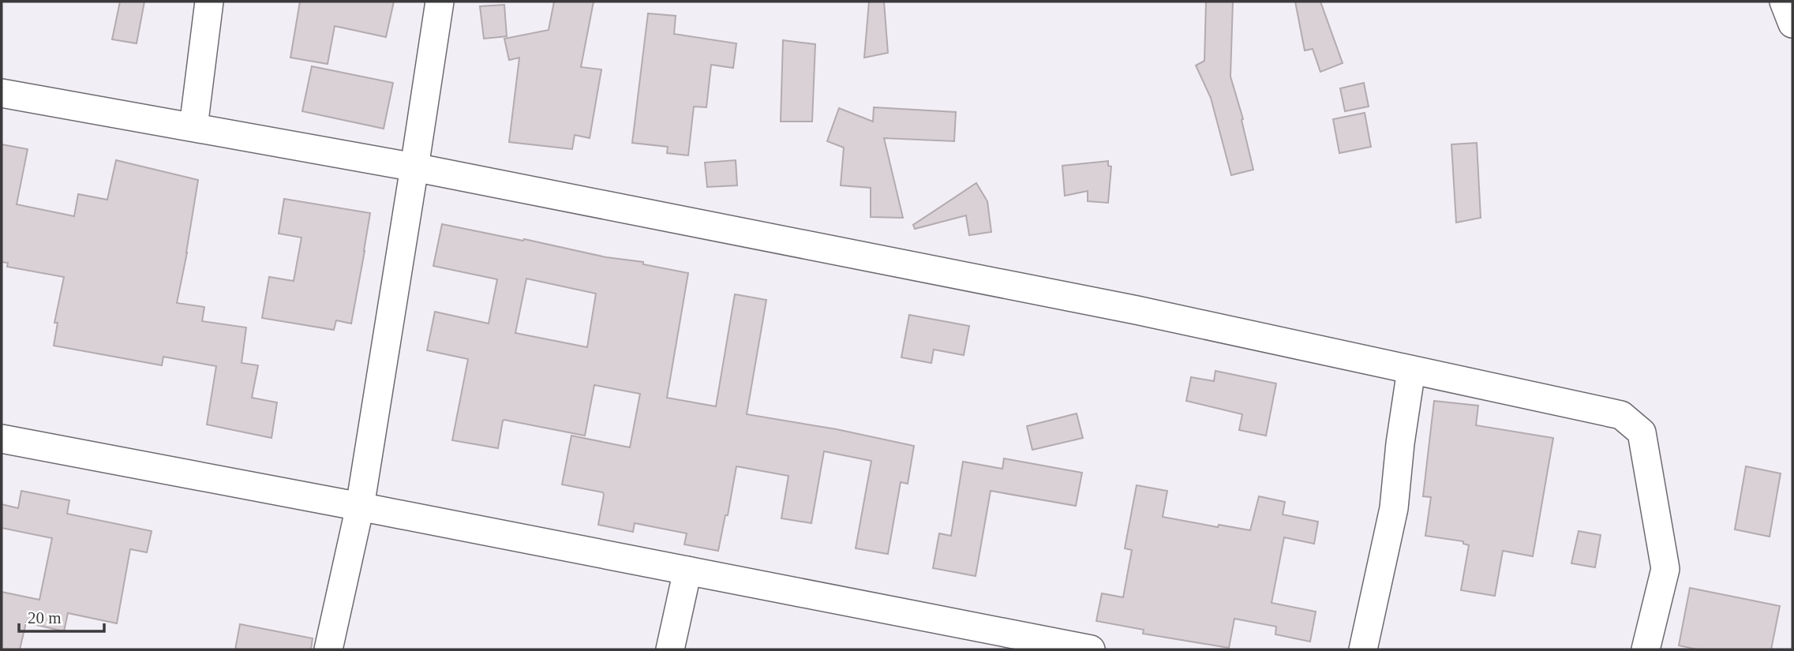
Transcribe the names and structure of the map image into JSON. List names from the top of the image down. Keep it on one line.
{"scale_bar":"20 m"}
